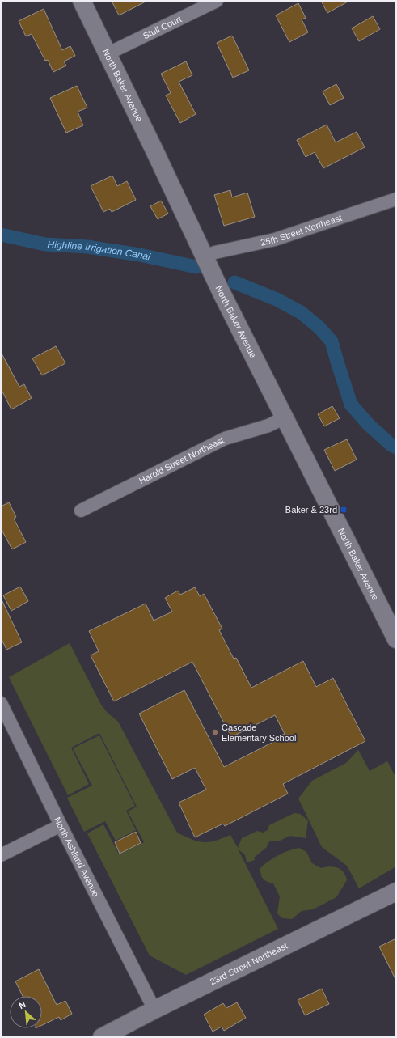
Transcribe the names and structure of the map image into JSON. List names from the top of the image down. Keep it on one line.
{"streets":{"main road":["North Baker Avenue","23rd Street Northeast"],"street":["Stull Court","25th Street Northeast","Harold Street Northeast","North Ashland Avenue"]},"crossings":[["Stull Court","North Baker Avenue"],["North Baker Avenue","25th Street Northeast"],["North Baker Avenue","Harold Street Northeast"],["North Ashland Avenue","23rd Street Northeast"]],"water":["Highline Irrigation Canal"],"places":{"transit":["Baker & 23rd"],"other":["Cascade Elementary School"]},"north":"top left"}
